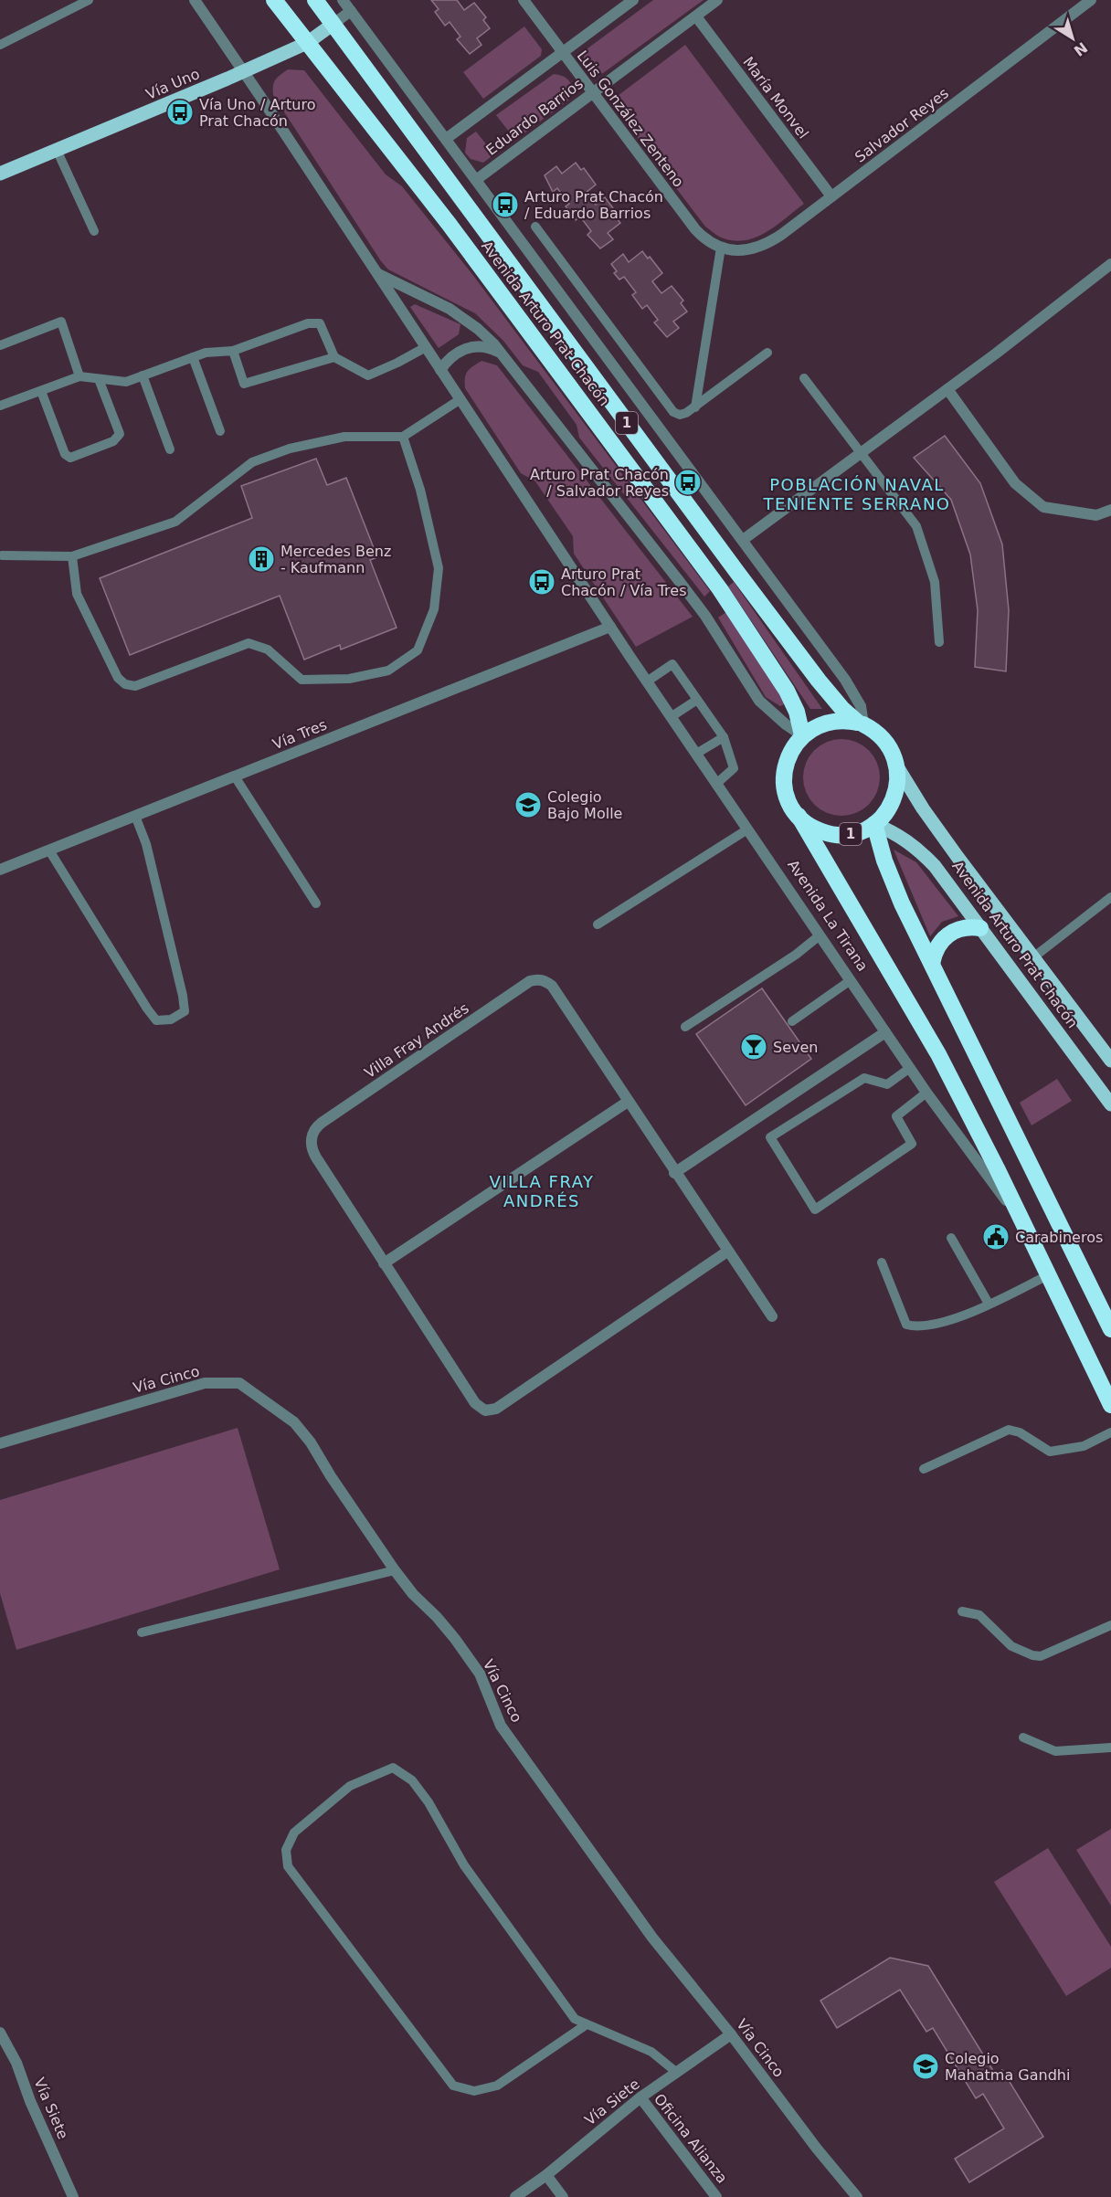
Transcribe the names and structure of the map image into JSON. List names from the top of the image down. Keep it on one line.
{"streets":{"highway":["Avenida Arturo Prat Chacón","1","Avenida La Tirana"],"main road":["Vía Uno"],"street":["María Monvel","Eduardo Barrios","Luis González Zenteno","Salvador Reyes","Vía Tres","Villa Fray Andrés","Vía Cinco","Vía Siete","Oficina Alianza"]},"crossings":[["Vía Uno","Avenida Arturo Prat Chacón"],["María Monvel","Eduardo Barrios"],["María Monvel","Salvador Reyes"],["Eduardo Barrios","Luis González Zenteno"],["Eduardo Barrios","Avenida Arturo Prat Chacón"],["Luis González Zenteno","Salvador Reyes"],["Avenida Arturo Prat Chacón","Avenida La Tirana"],["Vía Tres","Avenida La Tirana"],["Vía Cinco","Vía Siete"],["Vía Siete","Oficina Alianza"]],"districts":["POBLACIÓN NAVAL TENIENTE SERRANO","VILLA FRAY ANDRÉS"],"places":{"bus stop":["Vía Uno / Arturo Prat Chacón","Arturo Prat Chacón / Eduardo Barrios","Arturo Prat Chacón / Salvador Reyes","Arturo Prat Chacón / Vía Tres"],"building":["Mercedes Benz - Kaufmann"],"school or university":["Colegio Bajo Molle","Colegio Mahatma Gandhi"],"bar":["Seven"],"public building":["Carabineros"]},"north":"bottom right"}
